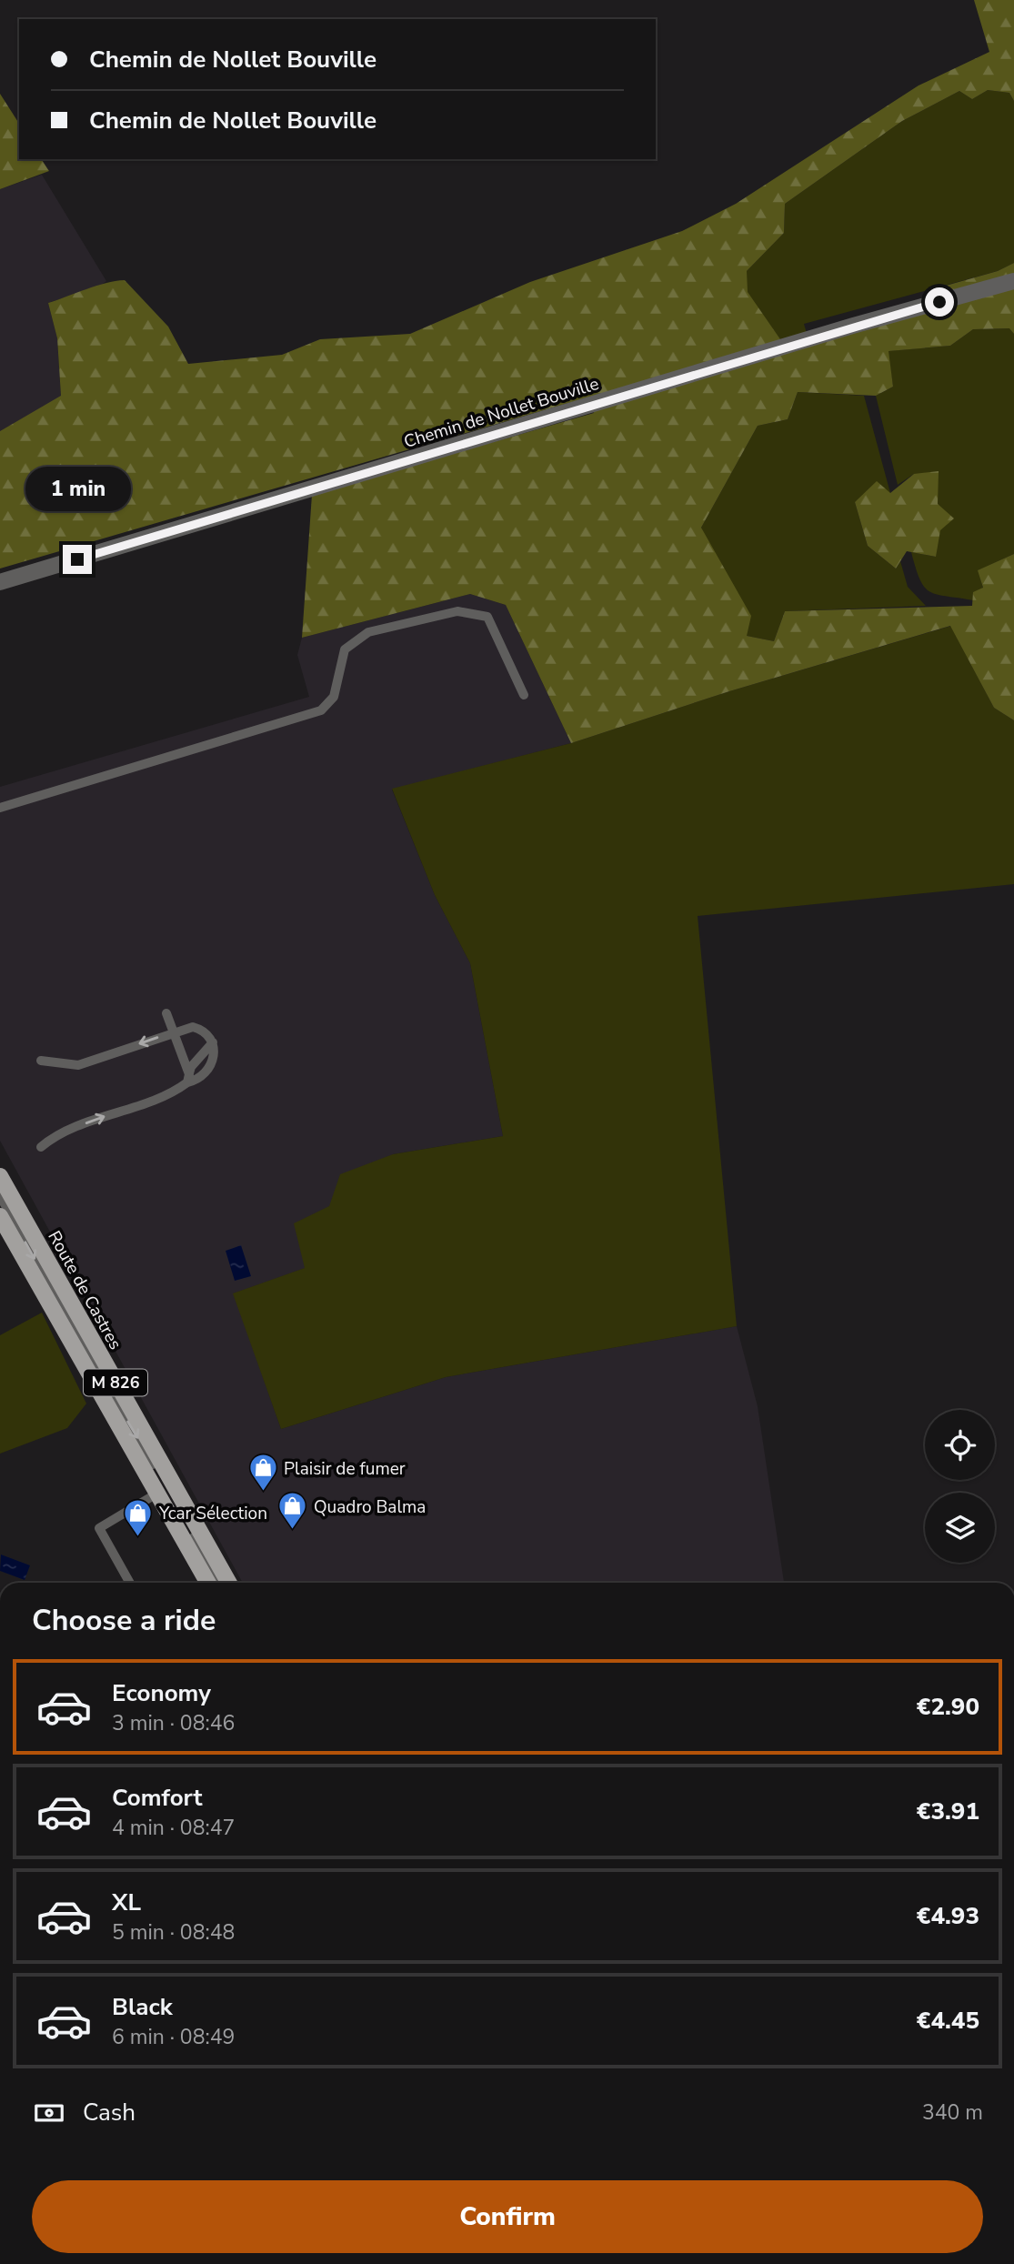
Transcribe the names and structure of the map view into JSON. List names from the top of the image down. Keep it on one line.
{"streets":{"main road":["Route de Castres","M 826"],"street":["Chemin de Nollet Bouville"]},"places":{"shop":["Plaisir de fumer","Quadro Balma","Ycar Sélection"]},"page":{"banner":["Chemin de Nollet Bouville","Chemin de Nollet Bouville"],"bubble":"1 min","heading":"Choose a ride","list":[{"name":"Economy","note":"3 min · 08:46","value":"€2.90"},{"name":"Comfort","note":"4 min · 08:47","value":"€3.91"},{"name":"XL","note":"5 min · 08:48","value":"€4.93"},{"name":"Black","note":"6 min · 08:49","value":"€4.45"}],"pay":["Cash","340 m"],"buttons":"Confirm"}}
